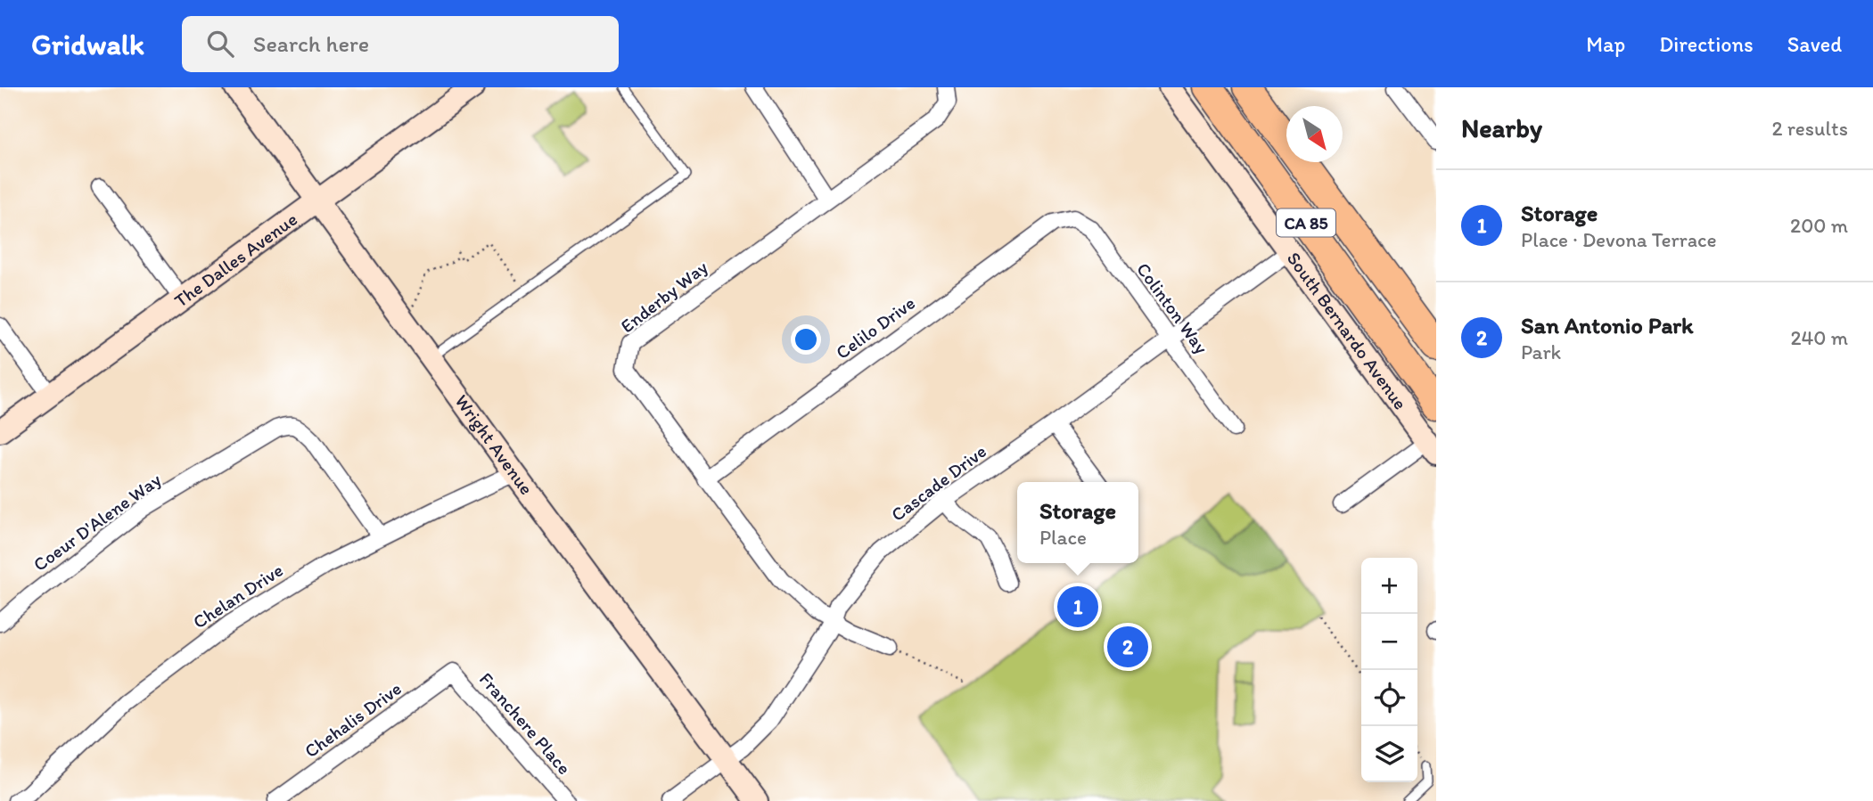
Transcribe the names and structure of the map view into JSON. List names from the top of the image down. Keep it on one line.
{"streets":{"highway":["CA 85"],"street":["The Dalles Avenue","Enderby Way","Colinton Way","Celilo Drive","South Bernardo Avenue","Wright Avenue","Cascade Drive","Coeur D'Alene Way","Chelan Drive","Chehalis Drive","Franchere Place"]},"crossings":[["The Dalles Avenue","Wright Avenue"],["Enderby Way","Celilo Drive"],["Enderby Way","Cascade Drive"],["Colinton Way","Celilo Drive"],["Colinton Way","Cascade Drive"],["South Bernardo Avenue","Cascade Drive"],["Wright Avenue","Cascade Drive"],["Wright Avenue","Chelan Drive"],["Coeur D'Alene Way","Chelan Drive"],["Chehalis Drive","Franchere Place"]],"north":"bottom right","page":{"header":"Gridwalk","search":"Search here","nav":["Map","Directions","Saved"],"heading":["Nearby","2 results"],"list":[{"mark":"1","name":"Storage","note":"Place · Devona Terrace","value":"200 m"},{"mark":"2","name":"San Antonio Park","note":"Park","value":"240 m"}],"popup":["Storage","Place"],"map_buttons":["+","−"],"pins":["1","2"]}}
